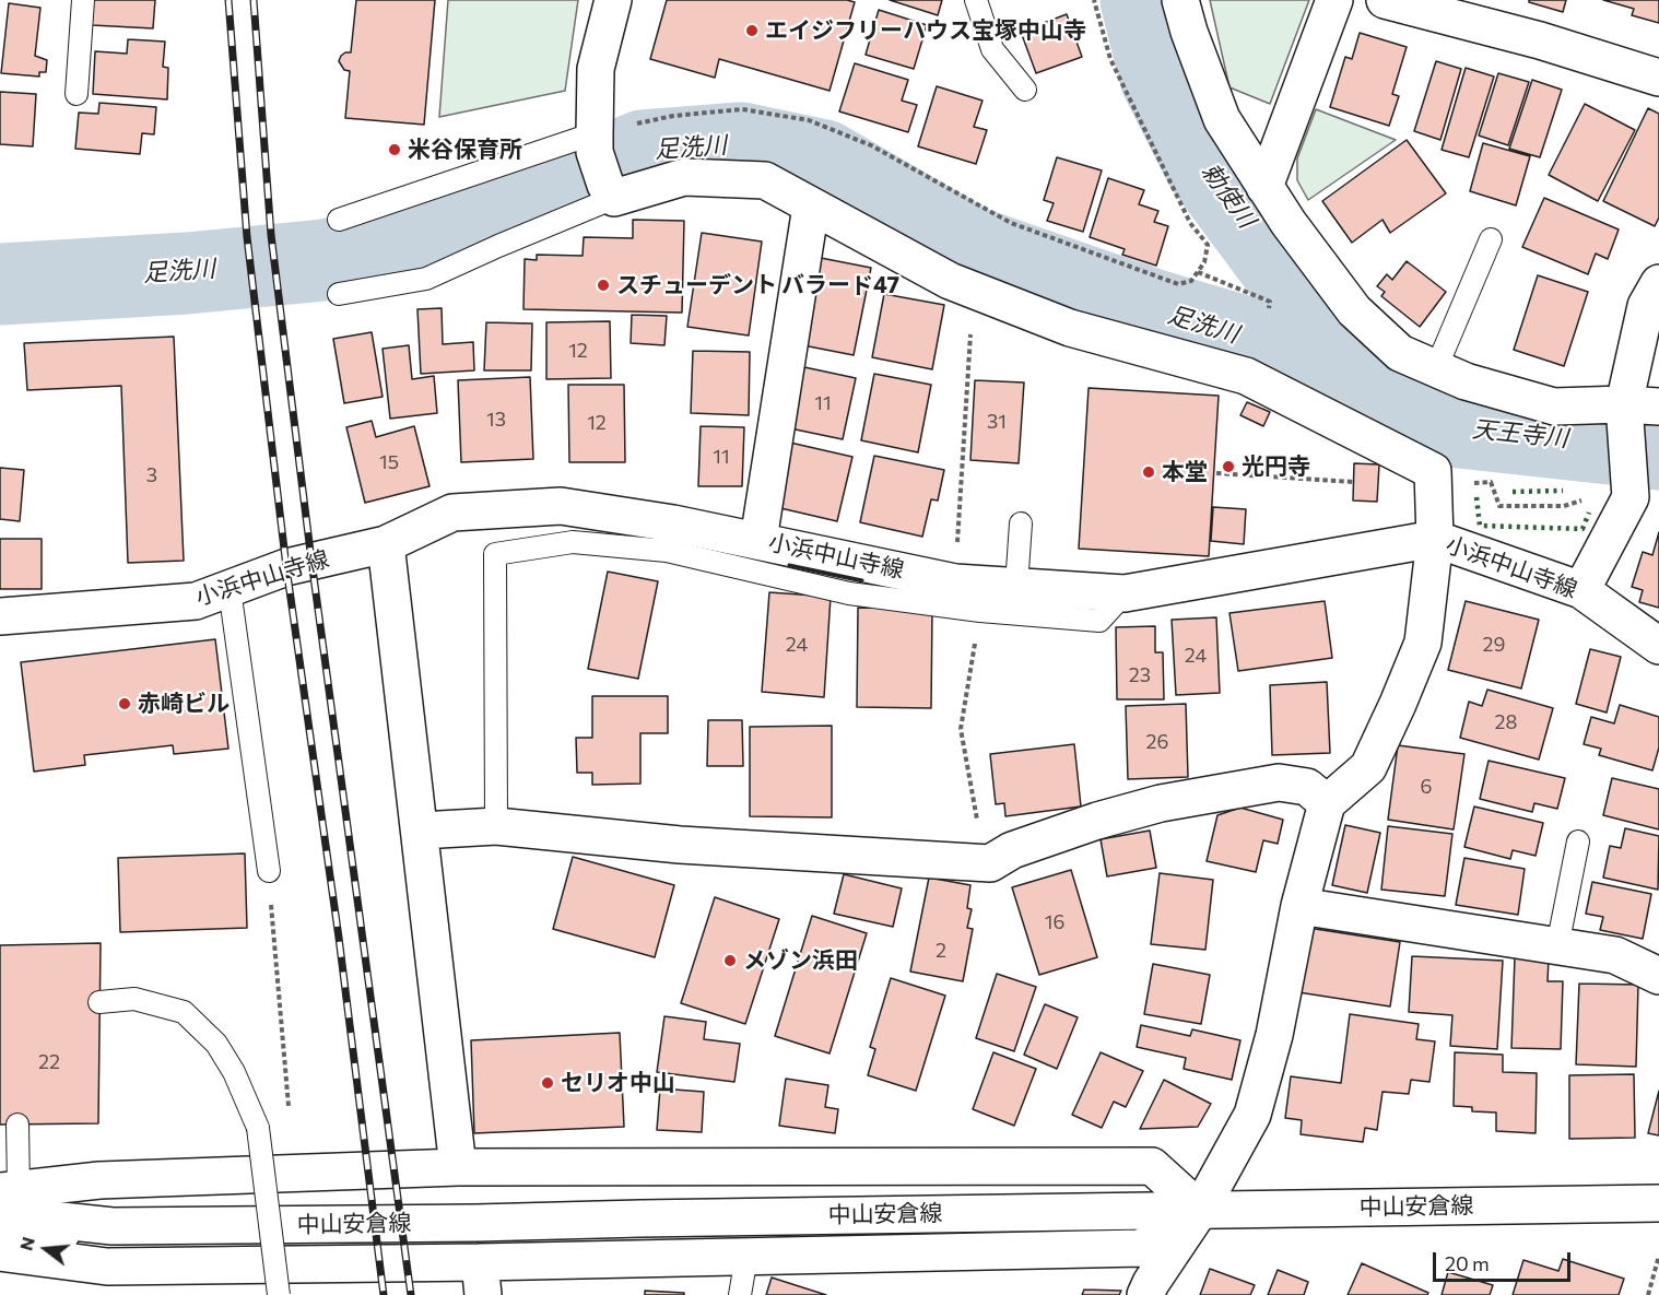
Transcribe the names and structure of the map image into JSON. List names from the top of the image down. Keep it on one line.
{"streets":{"street":["小浜中山寺線","中山安倉線"]},"water":["足洗川","勅使川","天王寺川"],"places":["エイジフリーハウス宝塚中山寺","米谷保育所","スチューデント バラード47","光円寺","本堂","赤崎ビル","メゾン浜田","セリオ中山"],"house_numbers":["12","11","13","31","12","11","15","3","24","29","24","23","28","26","6","16","2","22"],"scale_bar":"20 m","north":"left"}
